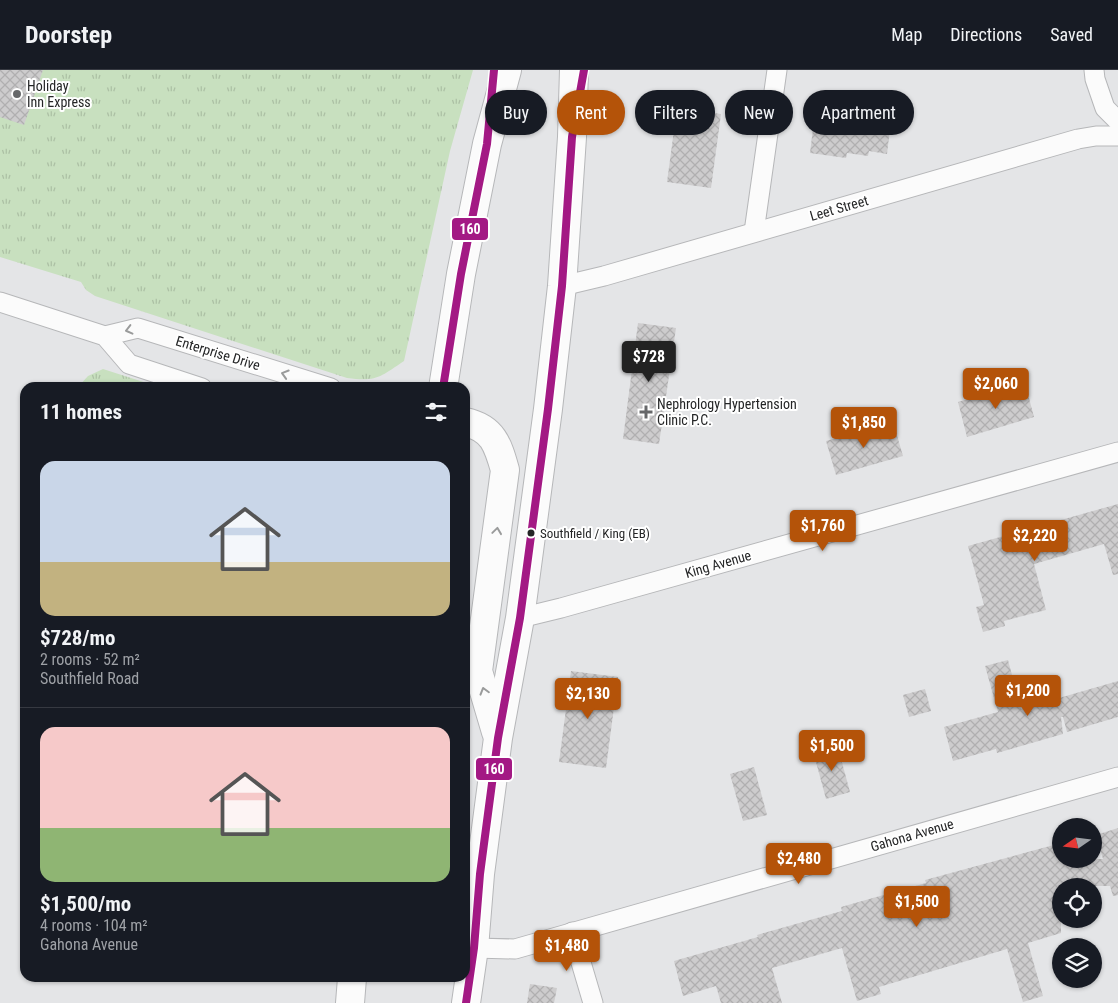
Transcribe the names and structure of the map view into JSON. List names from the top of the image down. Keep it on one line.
{"streets":{"street":["Leet Street","Enterprise Drive","King Avenue","Gahona Avenue"]},"places":{"other":["Holiday Inn Express","Southfield / King (EB)"],"health":["Nephrology Hypertension Clinic P.C."]},"lines":["transit line 160"],"north":"left","page":{"header":"Doorstep","nav":["Map","Directions","Saved"],"chip":["Buy","Rent","Filters","New","Apartment"],"price":["$728","$2,060","$1,850","$1,760","$2,220","$1,200","$2,130","$1,500","$2,480","$1,500","$1,480"],"heading":"11 homes","list":[{"name":"$728/mo","note":"2 rooms · 52 m² · Southfield Road"},{"name":"$1,500/mo","note":"4 rooms · 104 m² · Gahona Avenue"}]}}
